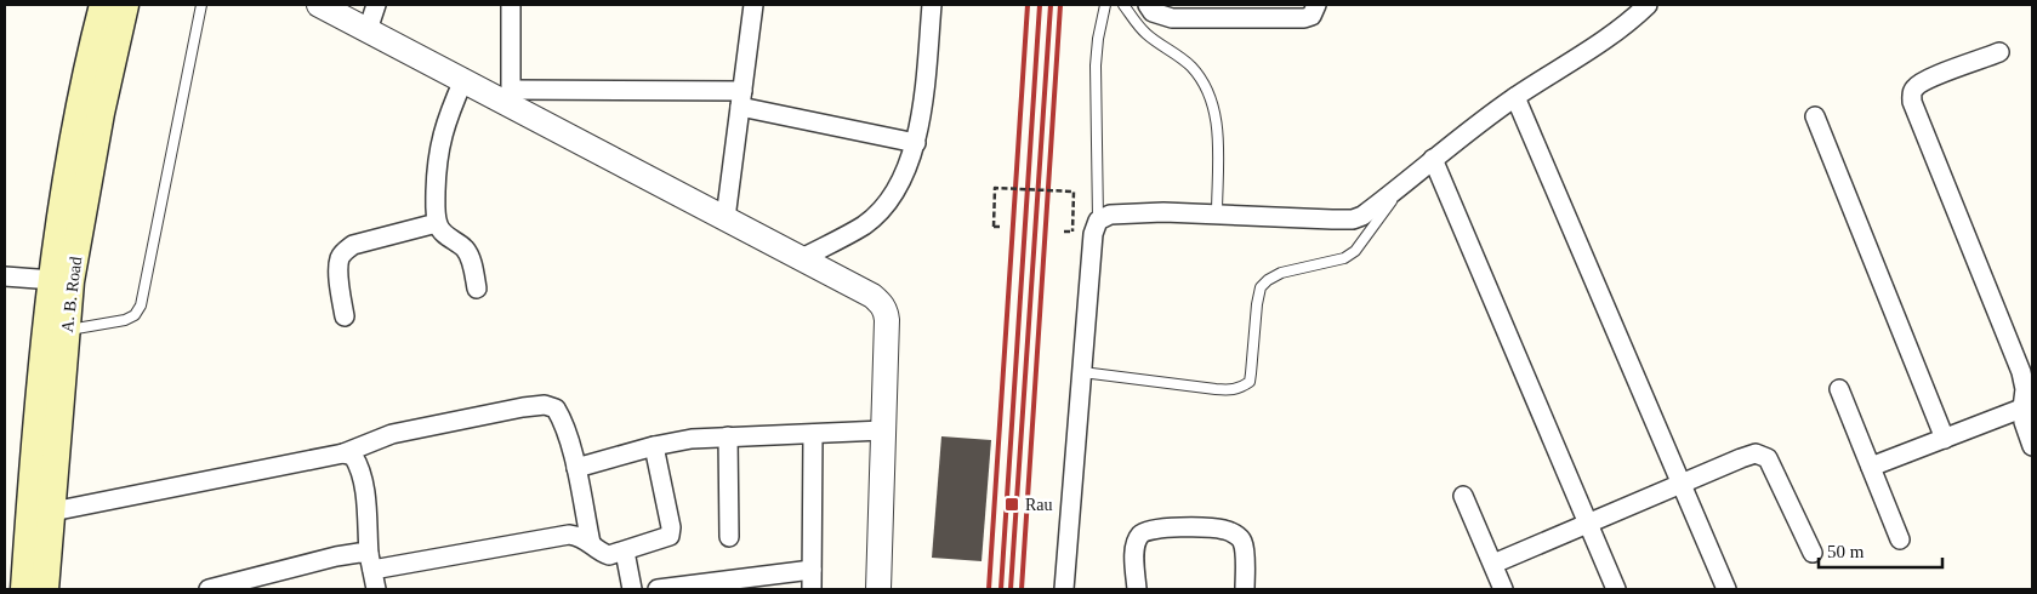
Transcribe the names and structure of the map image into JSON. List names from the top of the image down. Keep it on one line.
{"streets":{"main road":["A. B. Road"]},"places":{"transit":["Rau"]},"scale_bar":"50 m"}
